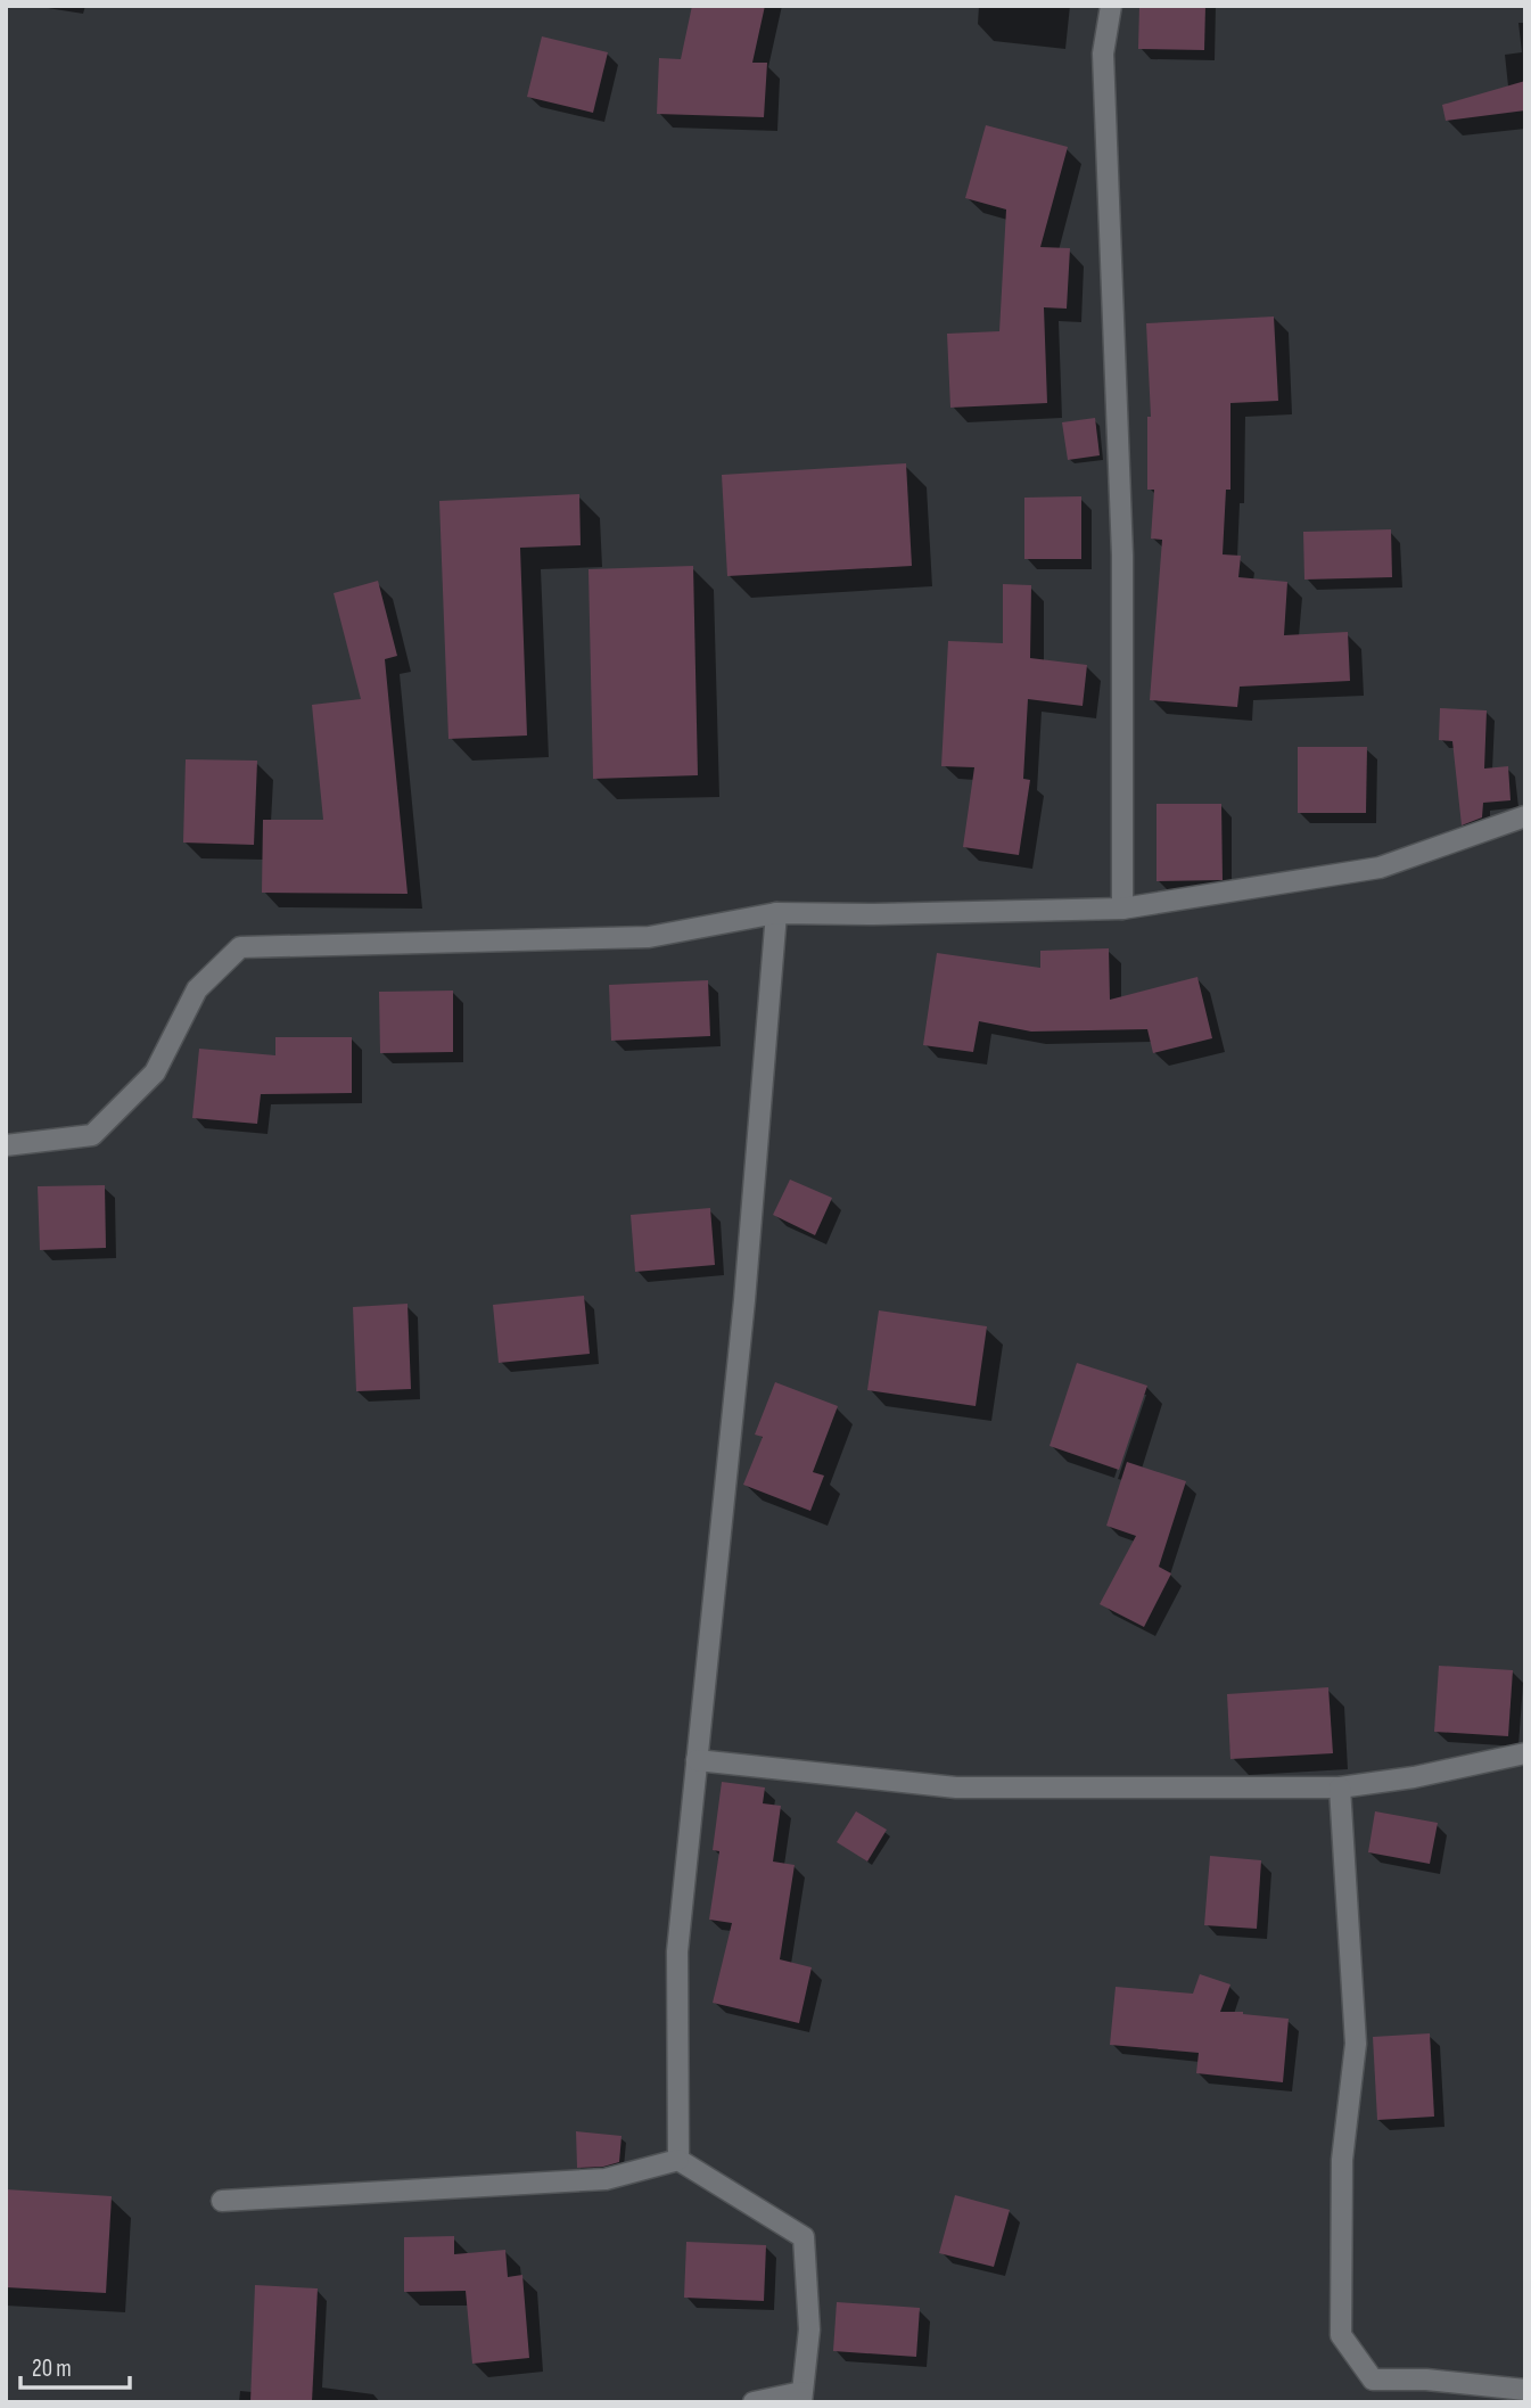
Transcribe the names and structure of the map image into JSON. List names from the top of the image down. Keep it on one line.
{"scale_bar":"20 m"}
